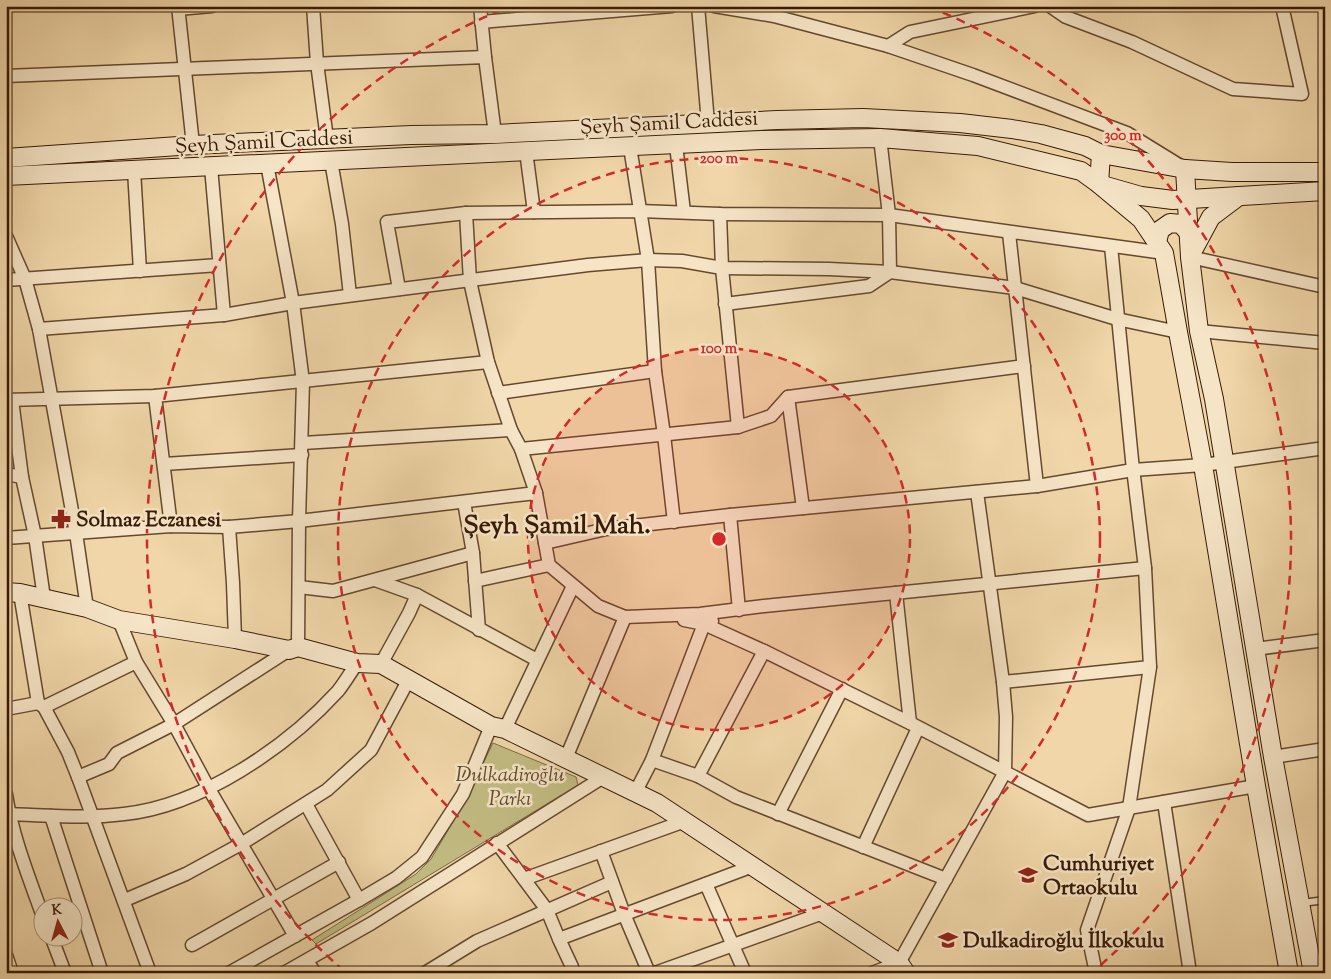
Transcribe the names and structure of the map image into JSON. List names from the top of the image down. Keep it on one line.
{"streets":{"main road":["Şeyh Şamil Caddesi"]},"districts":["Şeyh Şamil Mah."],"parks":["Dulkadiroğlu Parkı"],"places":{"pharmacy":["Solmaz Eczanesi"],"school or university":["Cumhuriyet Ortaokulu","Dulkadiroğlu İlkokulu"]},"north":"top","rings":["300 m","200 m","100 m"]}
